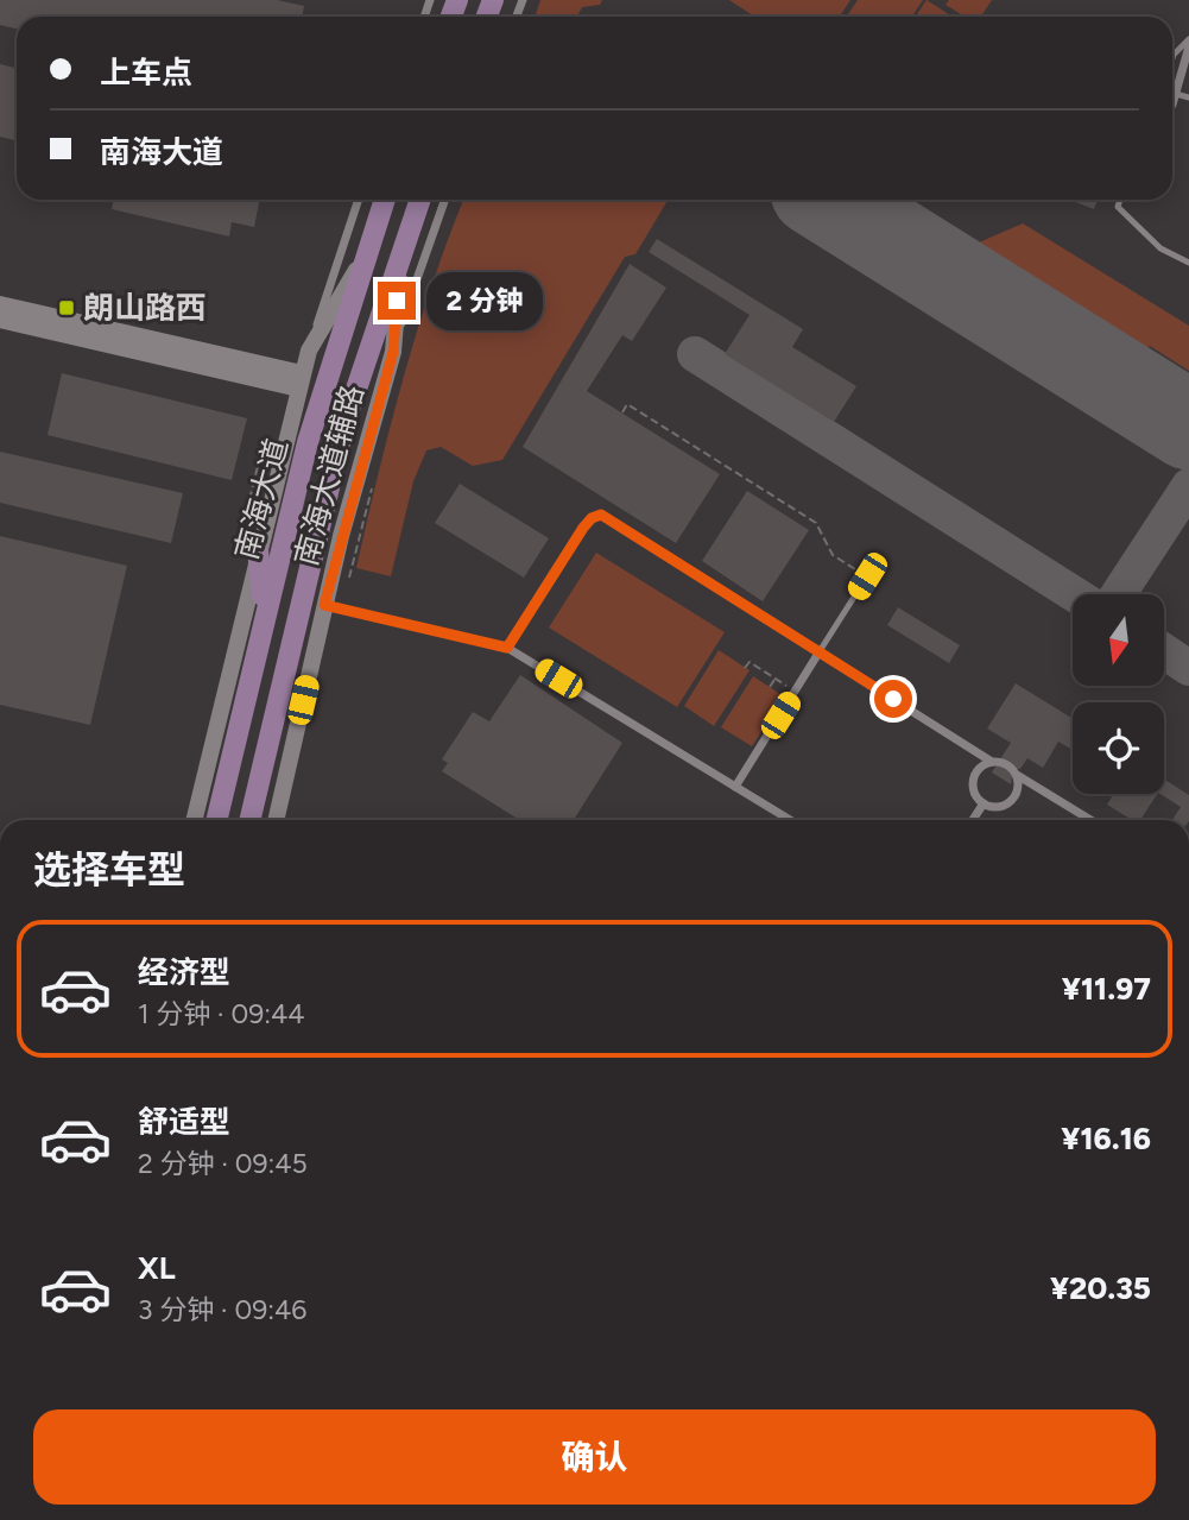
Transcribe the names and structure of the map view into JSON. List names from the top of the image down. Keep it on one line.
{"streets":{"main road":["南海大道辅路","南海大道"]},"crossings":[["南海大道辅路","南海大道"]],"places":{"transit":["朗山路西"]},"north":"bottom","page":{"banner":["上车点","南海大道"],"bubble":"2 分钟","heading":"选择车型","list":[{"name":"经济型","note":"1 分钟 · 09:44","value":"¥11.97"},{"name":"舒适型","note":"2 分钟 · 09:45","value":"¥16.16"},{"name":"XL","note":"3 分钟 · 09:46","value":"¥20.35"}],"buttons":"确认"}}
